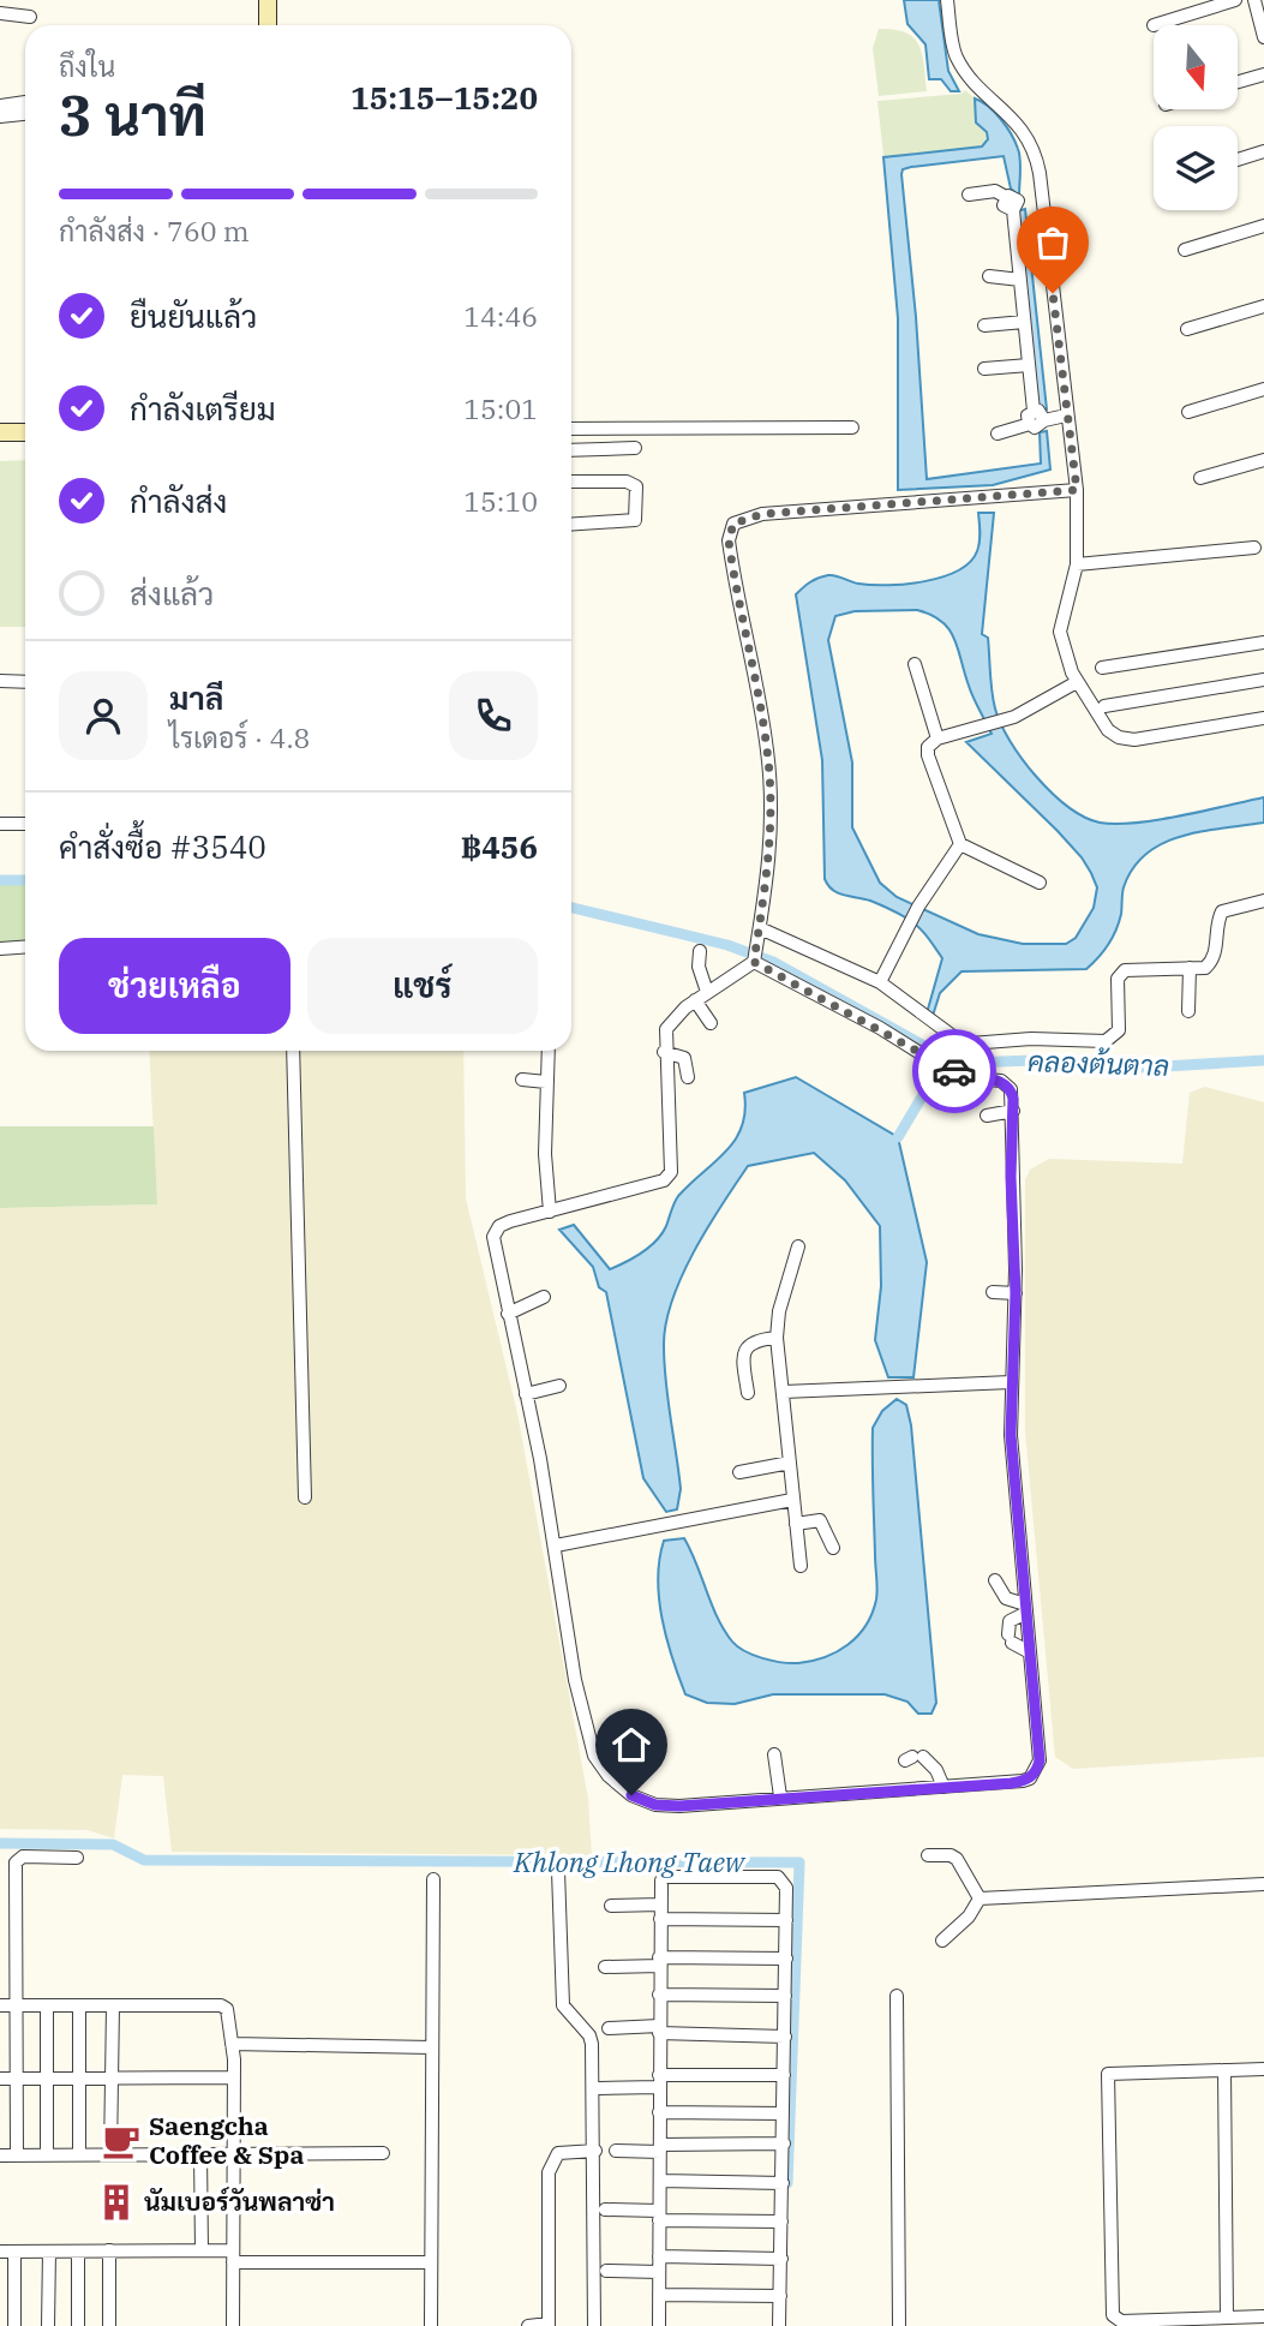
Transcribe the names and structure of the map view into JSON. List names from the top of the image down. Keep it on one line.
{"water":["คลองต้นตาล","Khlong Lhong Taew"],"places":{"cafe":["Saengcha Coffee & Spa"],"building":["นัมเบอร์วันพลาซ่า"]},"north":"bottom","page":{"heading":["3 นาที","ถึงใน","15:15–15:20"],"panel":["มาลี","ไรเดอร์ · 4.8","คำสั่งซื้อ #3540","฿456"],"bar":"กำลังส่ง · 760 m","list":[["ยืนยันแล้ว","14:46"],["กำลังเตรียม","15:01"],["กำลังส่ง","15:10"],"ส่งแล้ว"],"buttons":["ช่วยเหลือ","แชร์"]}}
